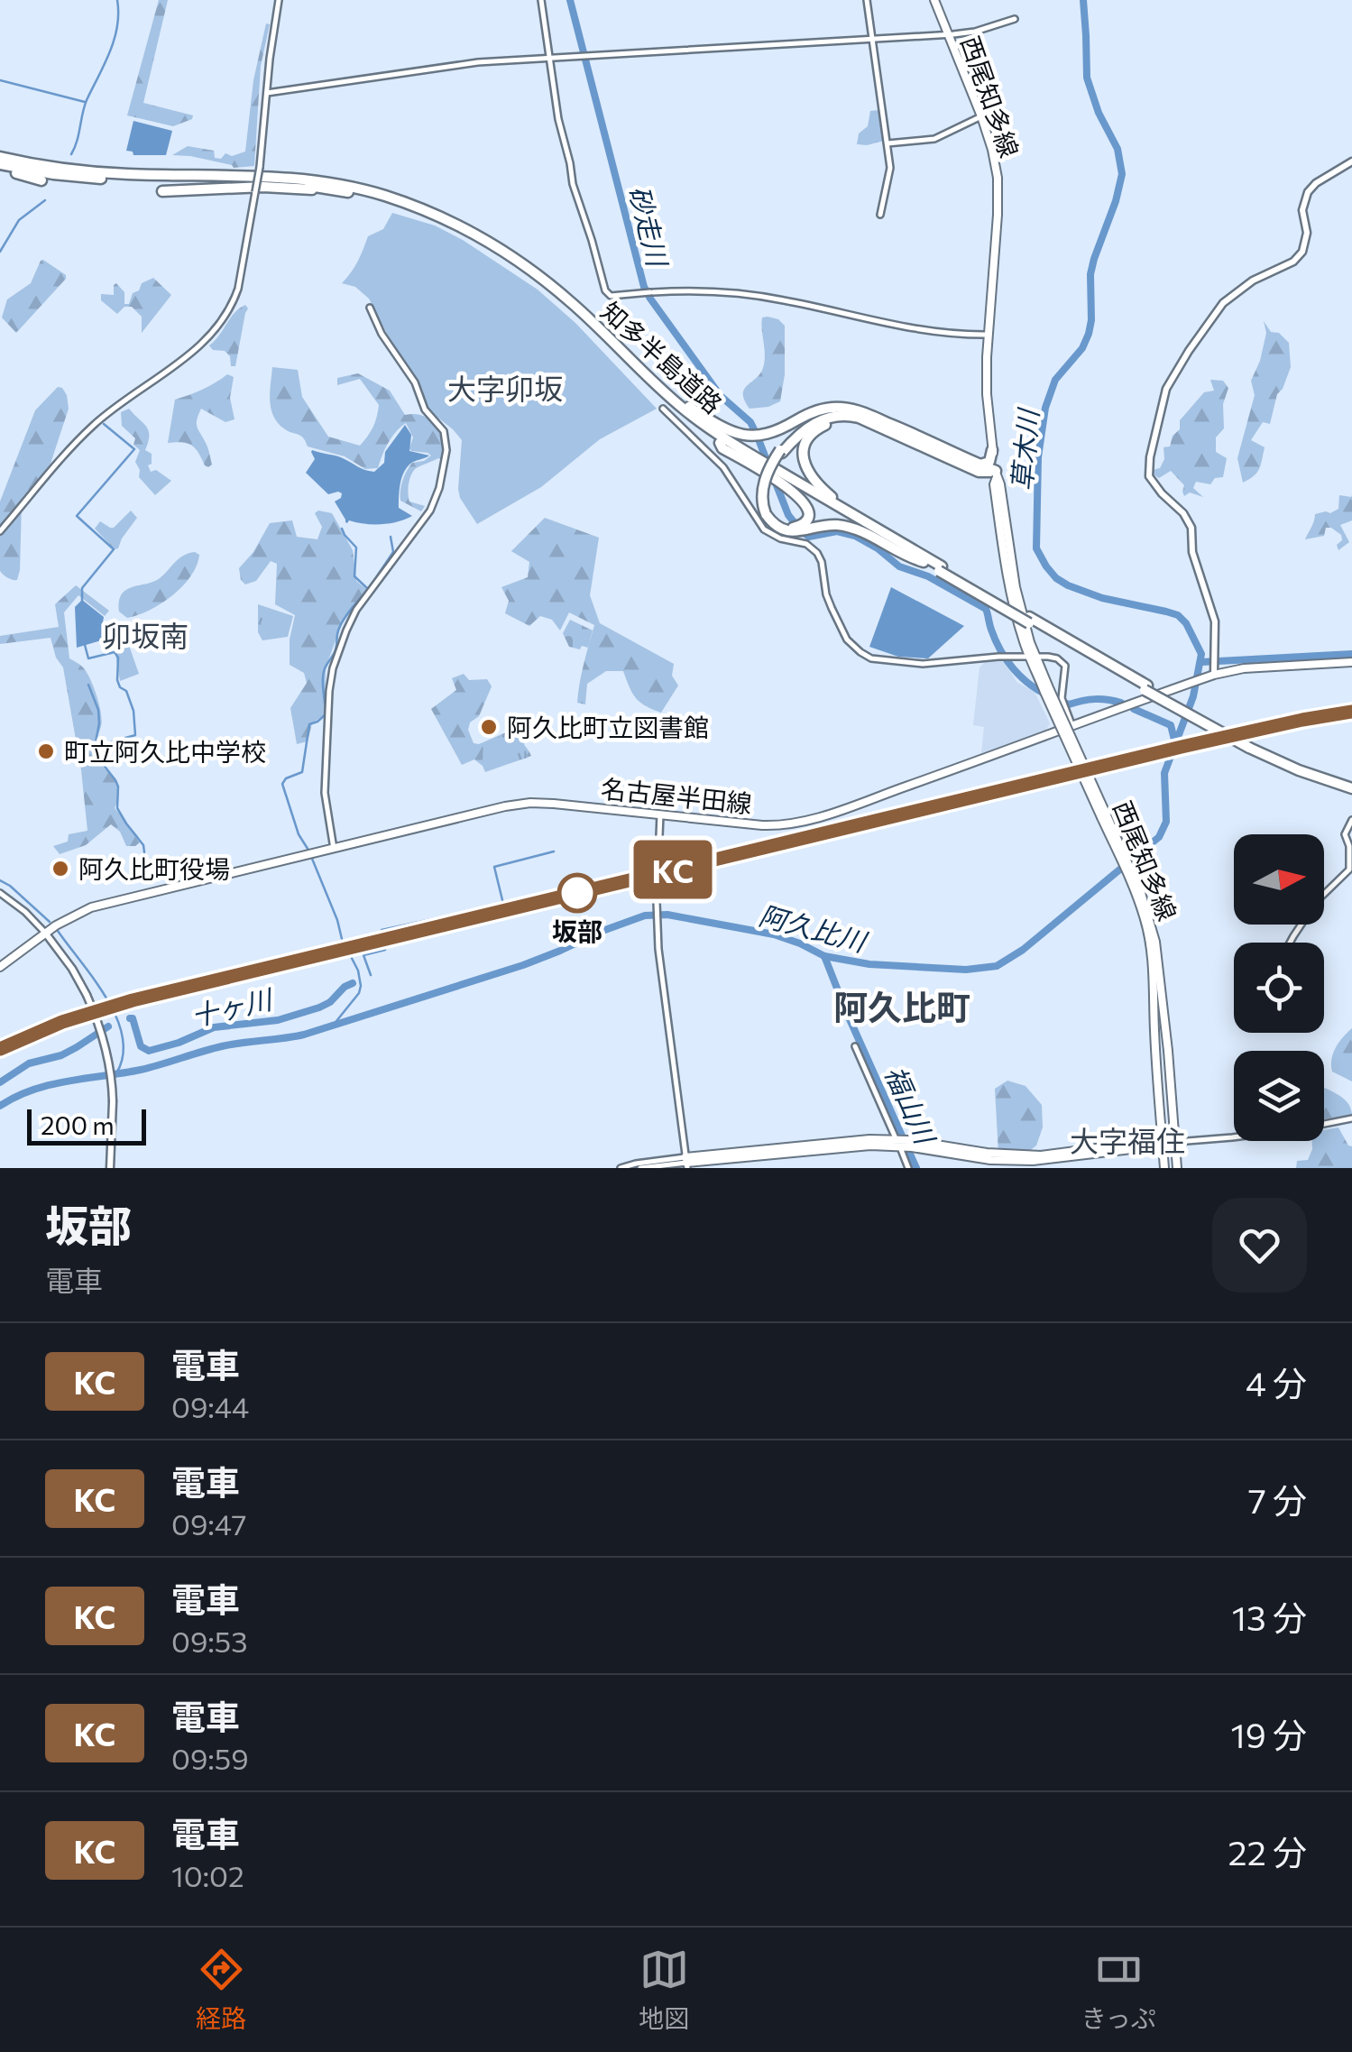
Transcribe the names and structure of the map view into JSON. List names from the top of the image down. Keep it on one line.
{"streets":{"highway":["知多半島道路"],"main road":["西尾知多線","名古屋半田線"]},"districts":["大字卯坂","卯坂南","阿久比町","大字福住"],"water":["砂走川","草木川","阿久比川","十ヶ川","福山川"],"places":["阿久比町立図書館","町立阿久比中学校","阿久比町役場","坂部"],"scale_bar":"200 m","north":"right","page":{"on_map":"KC","scale":"200 m","heading":["坂部","電車"],"list":[{"mark":"KC","name":"電車","note":"09:44","value":"4 分"},{"mark":"KC","name":"電車","note":"09:47","value":"7 分"},{"mark":"KC","name":"電車","note":"09:53","value":"13 分"},{"mark":"KC","name":"電車","note":"09:59","value":"19 分"},{"mark":"KC","name":"電車","note":"10:02","value":"22 分"}],"tabs":["経路","地図","きっぷ"]}}
